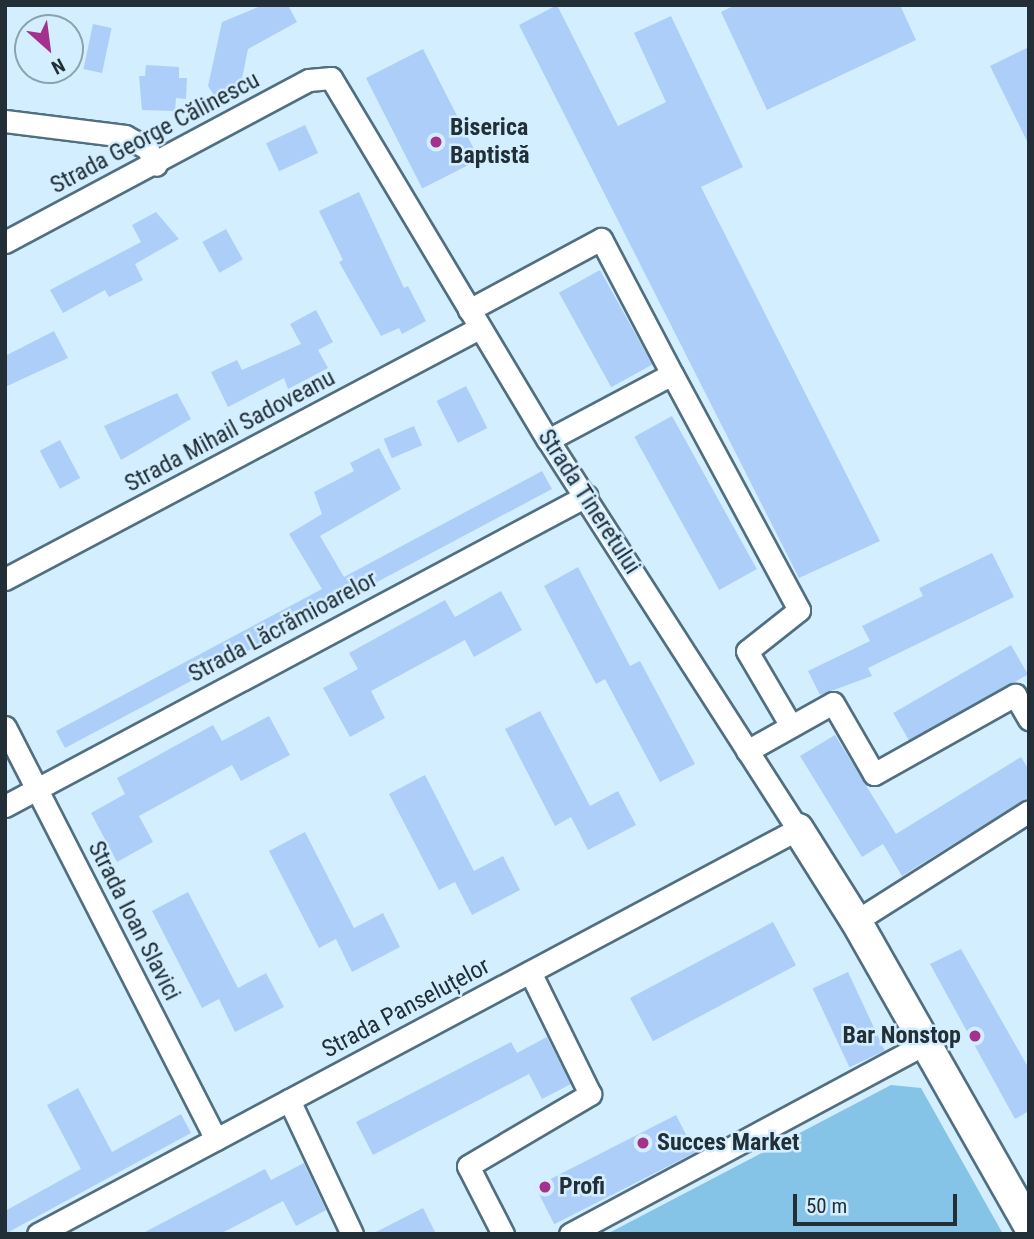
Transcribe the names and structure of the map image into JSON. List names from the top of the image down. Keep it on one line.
{"streets":{"street":["Strada George Călinescu","Strada Mihail Sadoveanu","Strada Tineretului","Strada Lăcrămioarelor","Strada Ioan Slavici","Strada Panseluțelor"]},"crossings":[["Strada George Călinescu","Strada Tineretului"],["Strada Mihail Sadoveanu","Strada Tineretului"],["Strada Tineretului","Strada Lăcrămioarelor"],["Strada Tineretului","Strada Panseluțelor"],["Strada Lăcrămioarelor","Strada Ioan Slavici"],["Strada Ioan Slavici","Strada Panseluțelor"]],"places":["Biserica Baptistă","Bar Nonstop","Succes Market","Profi"],"scale_bar":"50 m","north":"bottom right"}
